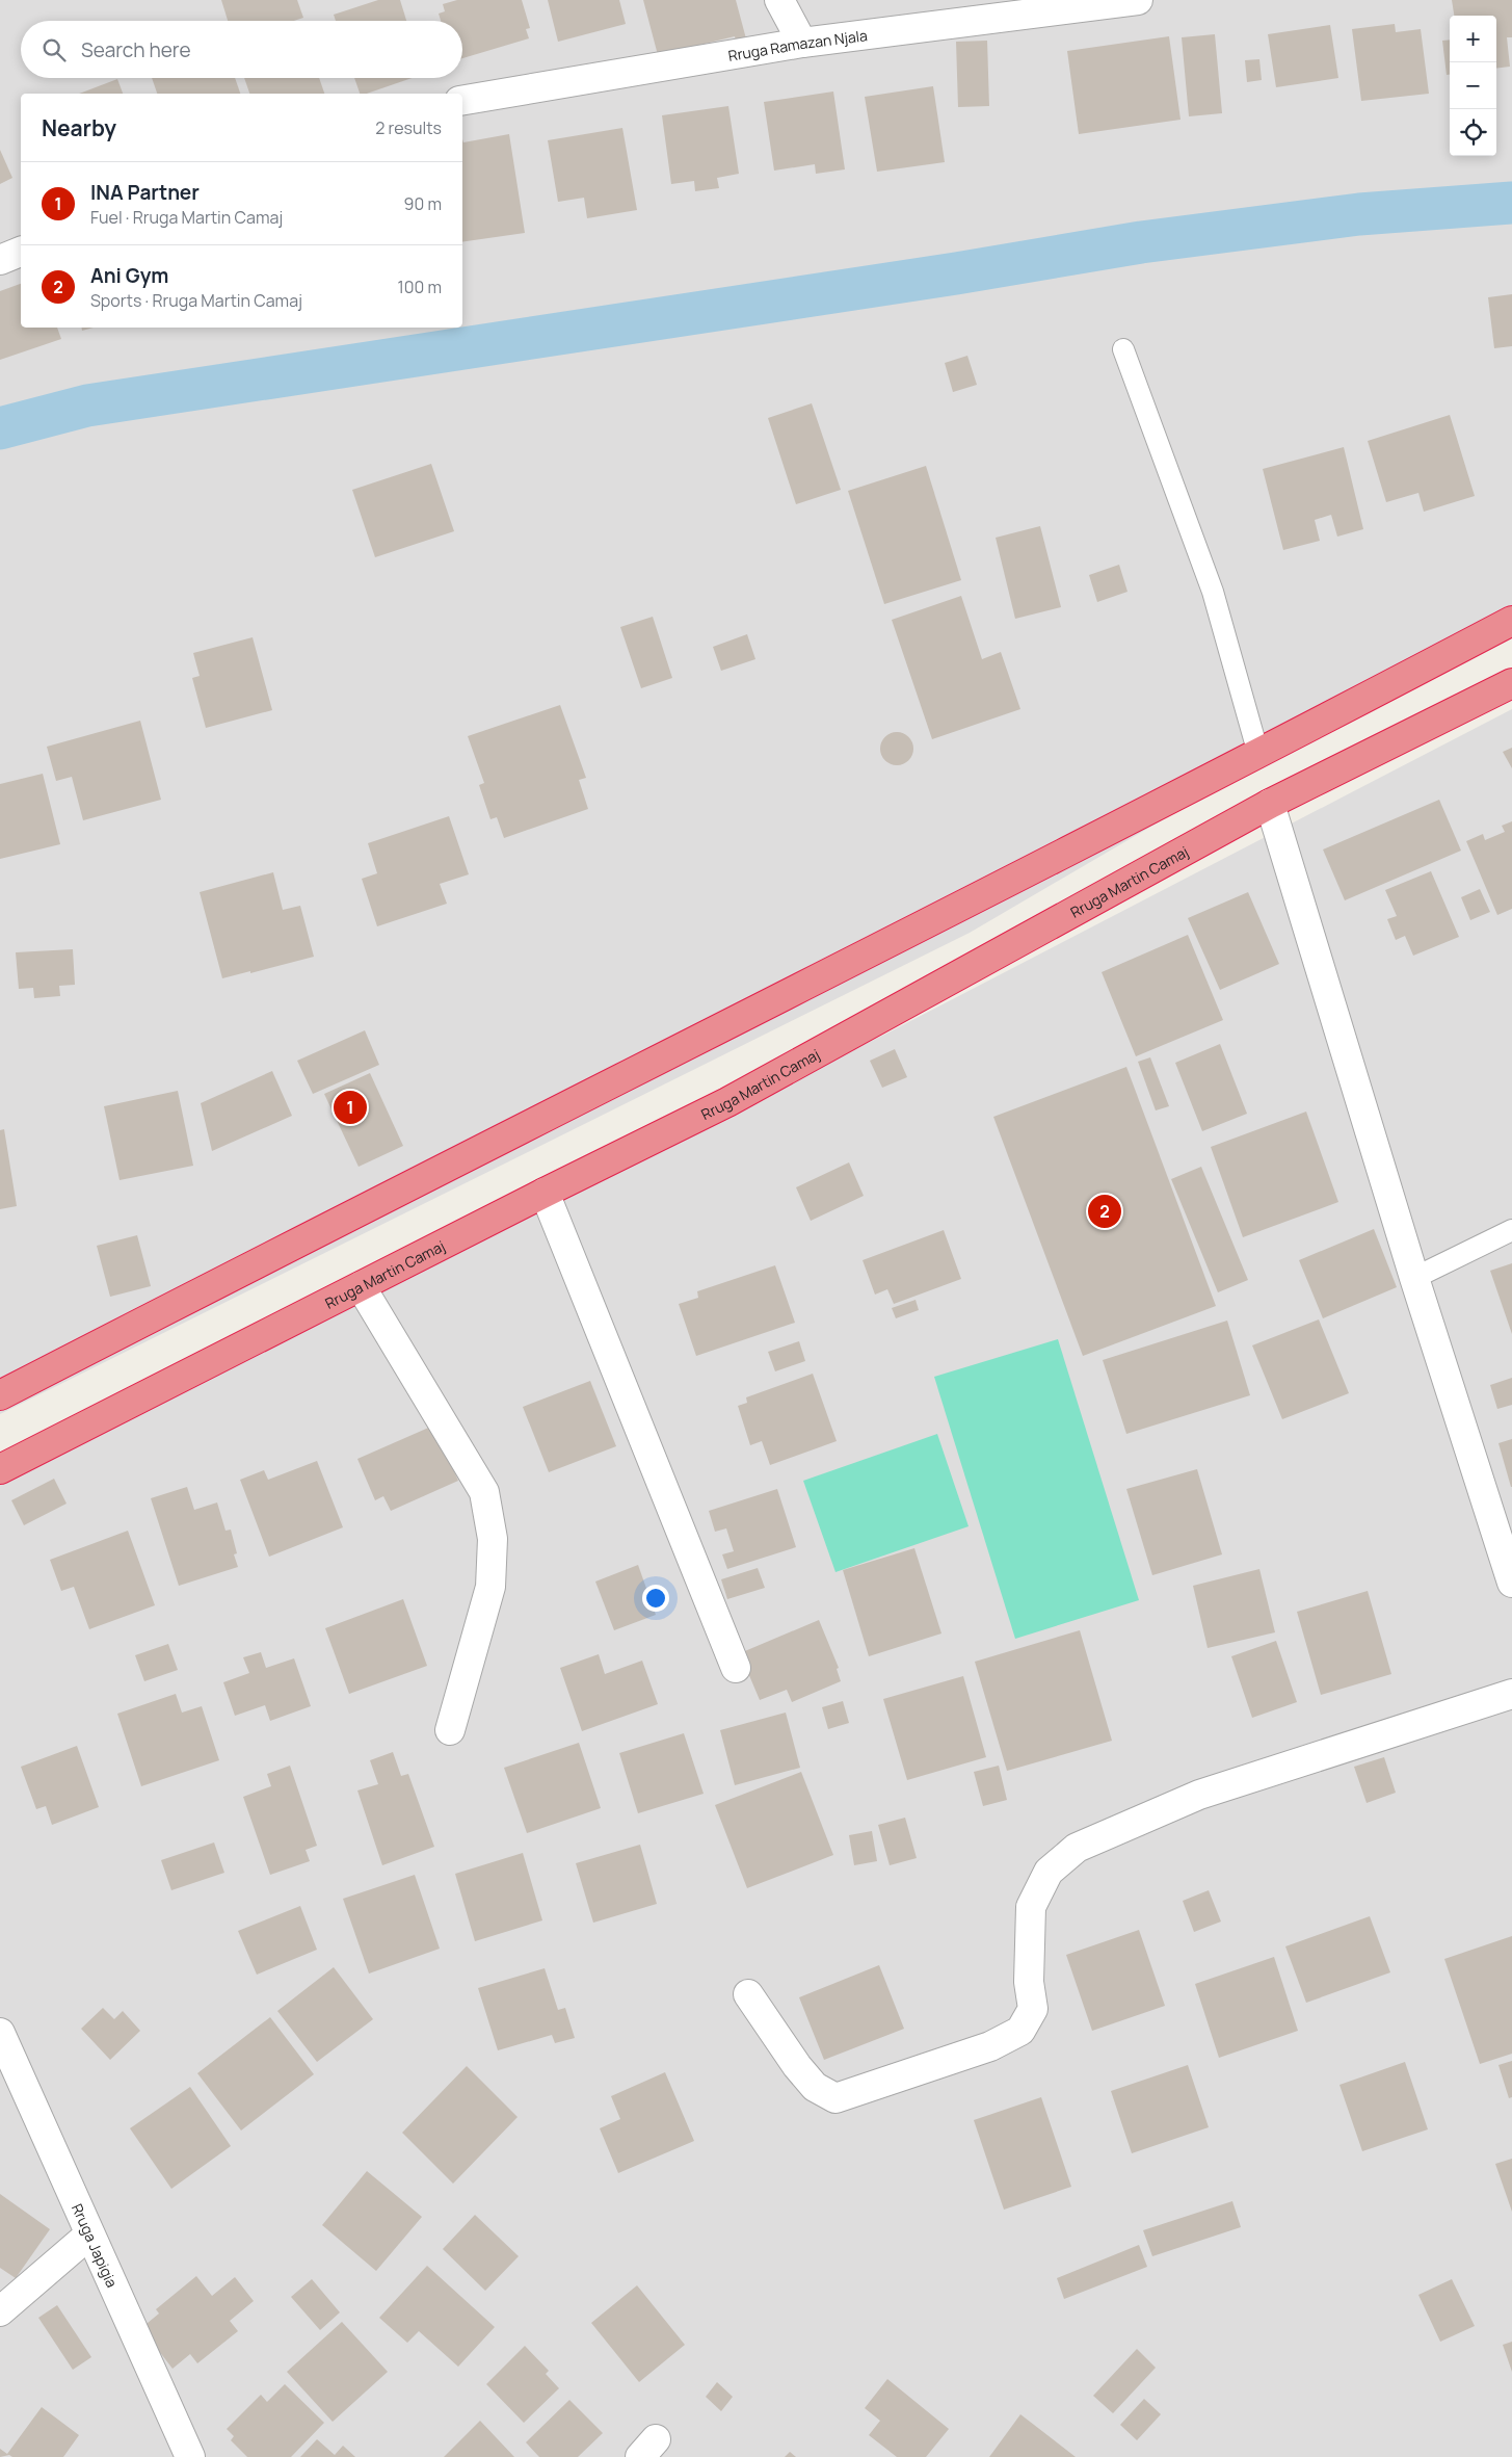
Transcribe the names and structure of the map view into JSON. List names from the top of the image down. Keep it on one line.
{"streets":{"highway":["Rruga Martin Camaj"],"street":["Rruga Ramazan Njala","Rruga Japigia"]},"page":{"map_buttons":["+","−"],"search":"Search here","heading":["Nearby","2 results"],"list":[{"mark":"1","name":"INA Partner","note":"Fuel · Rruga Martin Camaj","value":"90 m"},{"mark":"2","name":"Ani Gym","note":"Sports · Rruga Martin Camaj","value":"100 m"}],"pins":["1","2"]}}
